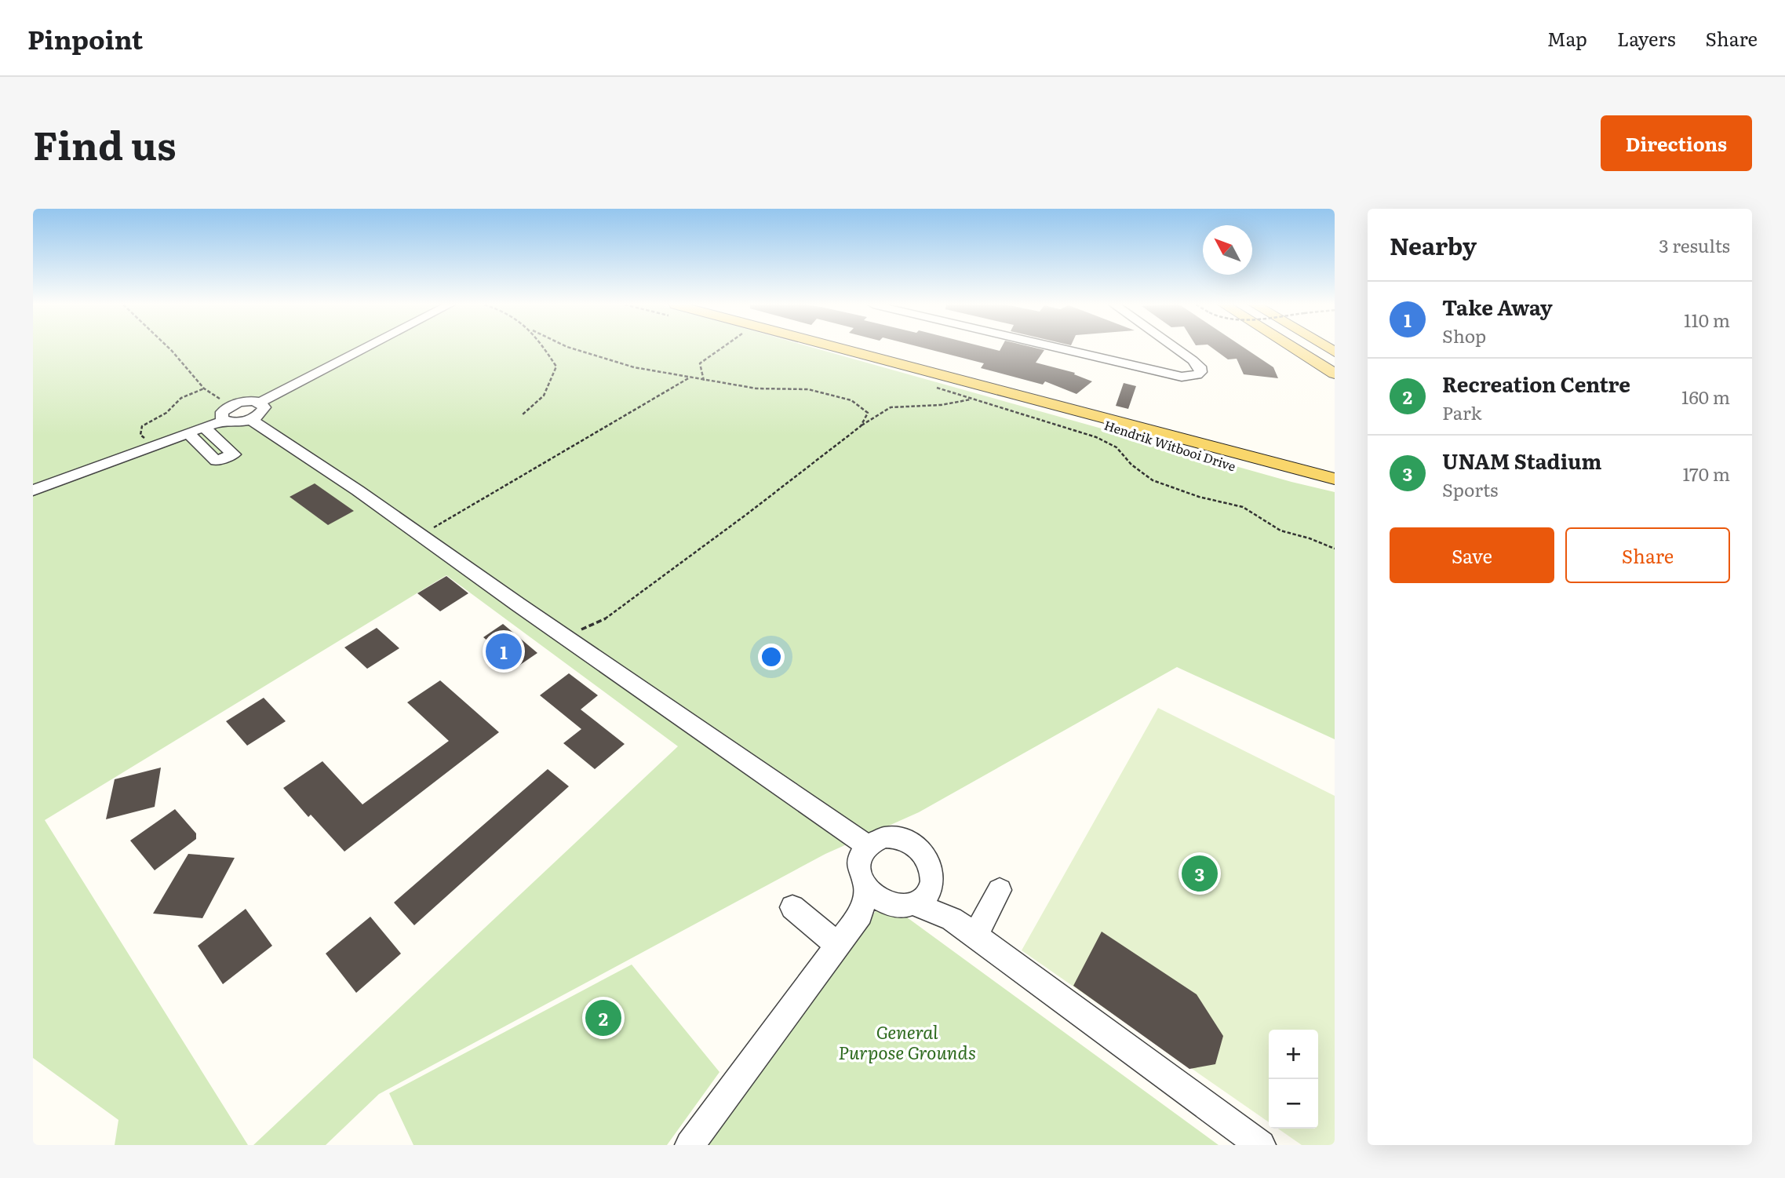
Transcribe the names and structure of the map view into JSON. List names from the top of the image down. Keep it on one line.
{"streets":{"main road":["Hendrik Witbooi Drive"]},"parks":["General Purpose Grounds"],"north":"top left","page":{"header":"Pinpoint","nav":["Map","Layers","Share"],"title":"Find us","buttons":["Directions",["Save","Share"]],"heading":["Nearby","3 results"],"list":[{"mark":"1","name":"Take Away","note":"Shop","value":"110 m"},{"mark":"2","name":"Recreation Centre","note":"Park","value":"160 m"},{"mark":"3","name":"UNAM Stadium","note":"Sports","value":"170 m"}],"pins":["1","3","2"],"map_buttons":["+","−"]}}
